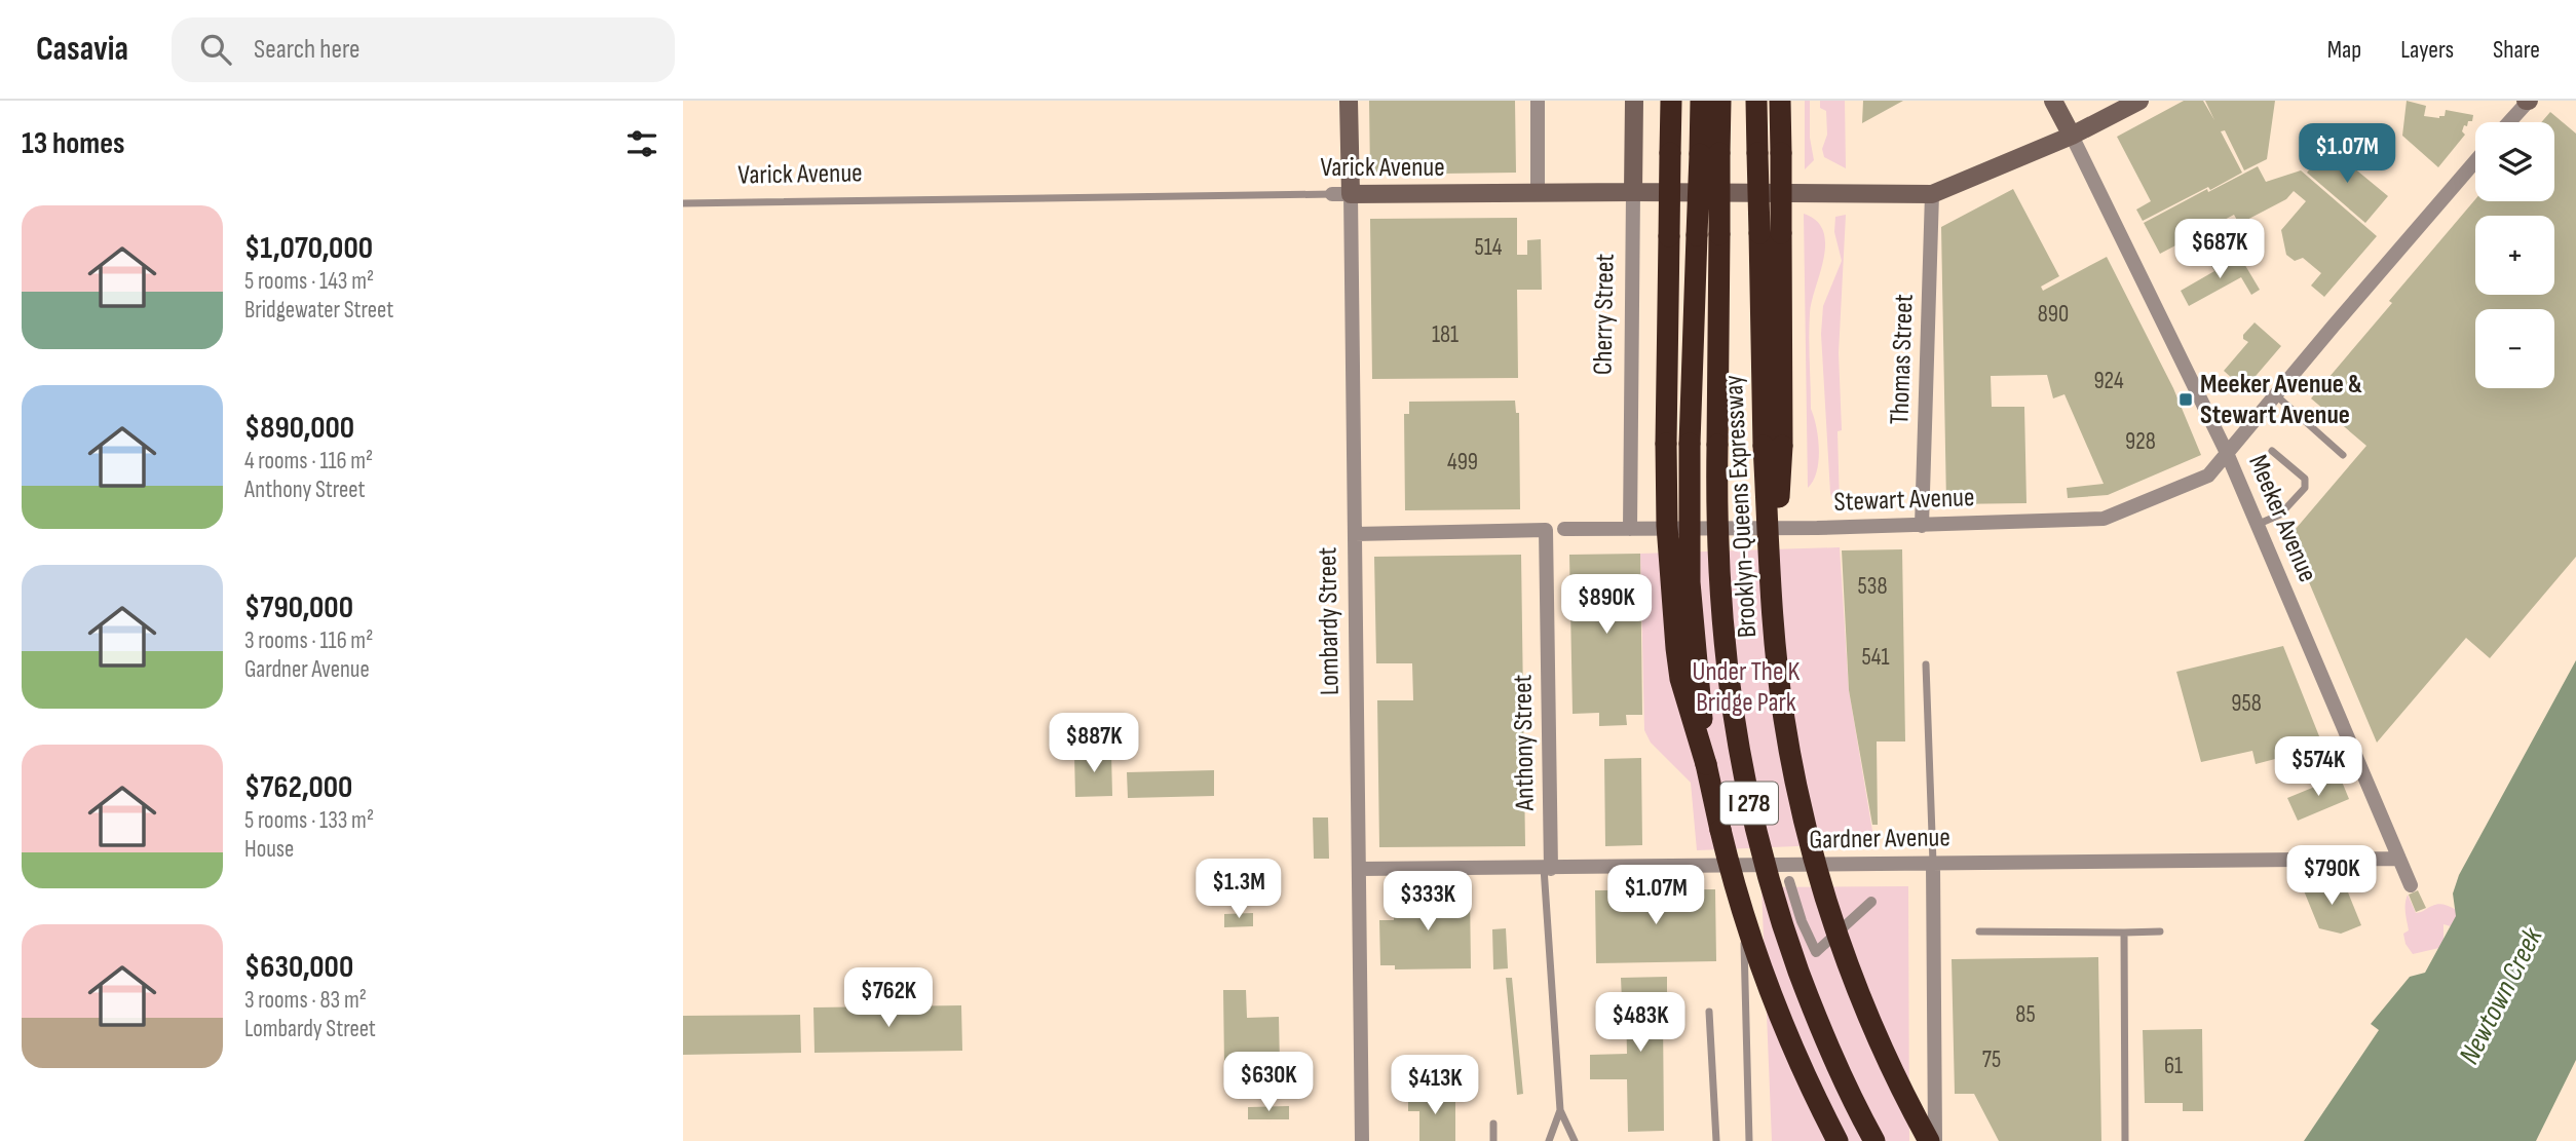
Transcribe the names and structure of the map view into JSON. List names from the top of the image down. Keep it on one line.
{"streets":{"highway":["Brooklyn-Queens Expressway","I 278"],"main road":["Varick Avenue","Cherry Street","Meeker Avenue","Lombardy Street"],"street":["Thomas Street","Stewart Avenue","Anthony Street","Gardner Avenue"]},"crossings":[["Varick Avenue","Cherry Street"],["Varick Avenue","Thomas Street"],["Varick Avenue","Meeker Avenue"],["Varick Avenue","Lombardy Street"],["Cherry Street","Stewart Avenue"],["Thomas Street","Stewart Avenue"],["Stewart Avenue","Meeker Avenue"],["Brooklyn-Queens Expressway","I 278"],["Meeker Avenue","Gardner Avenue"],["Lombardy Street","Anthony Street"],["Lombardy Street","Gardner Avenue"],["Anthony Street","Gardner Avenue"]],"water":["Newtown Creek"],"parks":["Under The K Bridge Park"],"places":{"transit":["Meeker Avenue & Stewart Avenue"]},"house_numbers":["514","890","181","924","928","499","538","541","958","85","75","61"],"page":{"header":"Casavia","search":"Search here","nav":["Map","Layers","Share"],"heading":"13 homes","map_buttons":["+","−"],"price":["$1.07M","$687K","$890K","$887K","$574K","$790K","$1.3M","$1.07M","$333K","$762K","$483K","$630K","$413K"],"list":[{"name":"$1,070,000","note":"5 rooms · 143 m² · Bridgewater Street"},{"name":"$890,000","note":"4 rooms · 116 m² · Anthony Street"},{"name":"$790,000","note":"3 rooms · 116 m² · Gardner Avenue"},{"name":"$762,000","note":"5 rooms · 133 m² · House"},{"name":"$630,000","note":"3 rooms · 83 m² · Lombardy Street"}]}}
